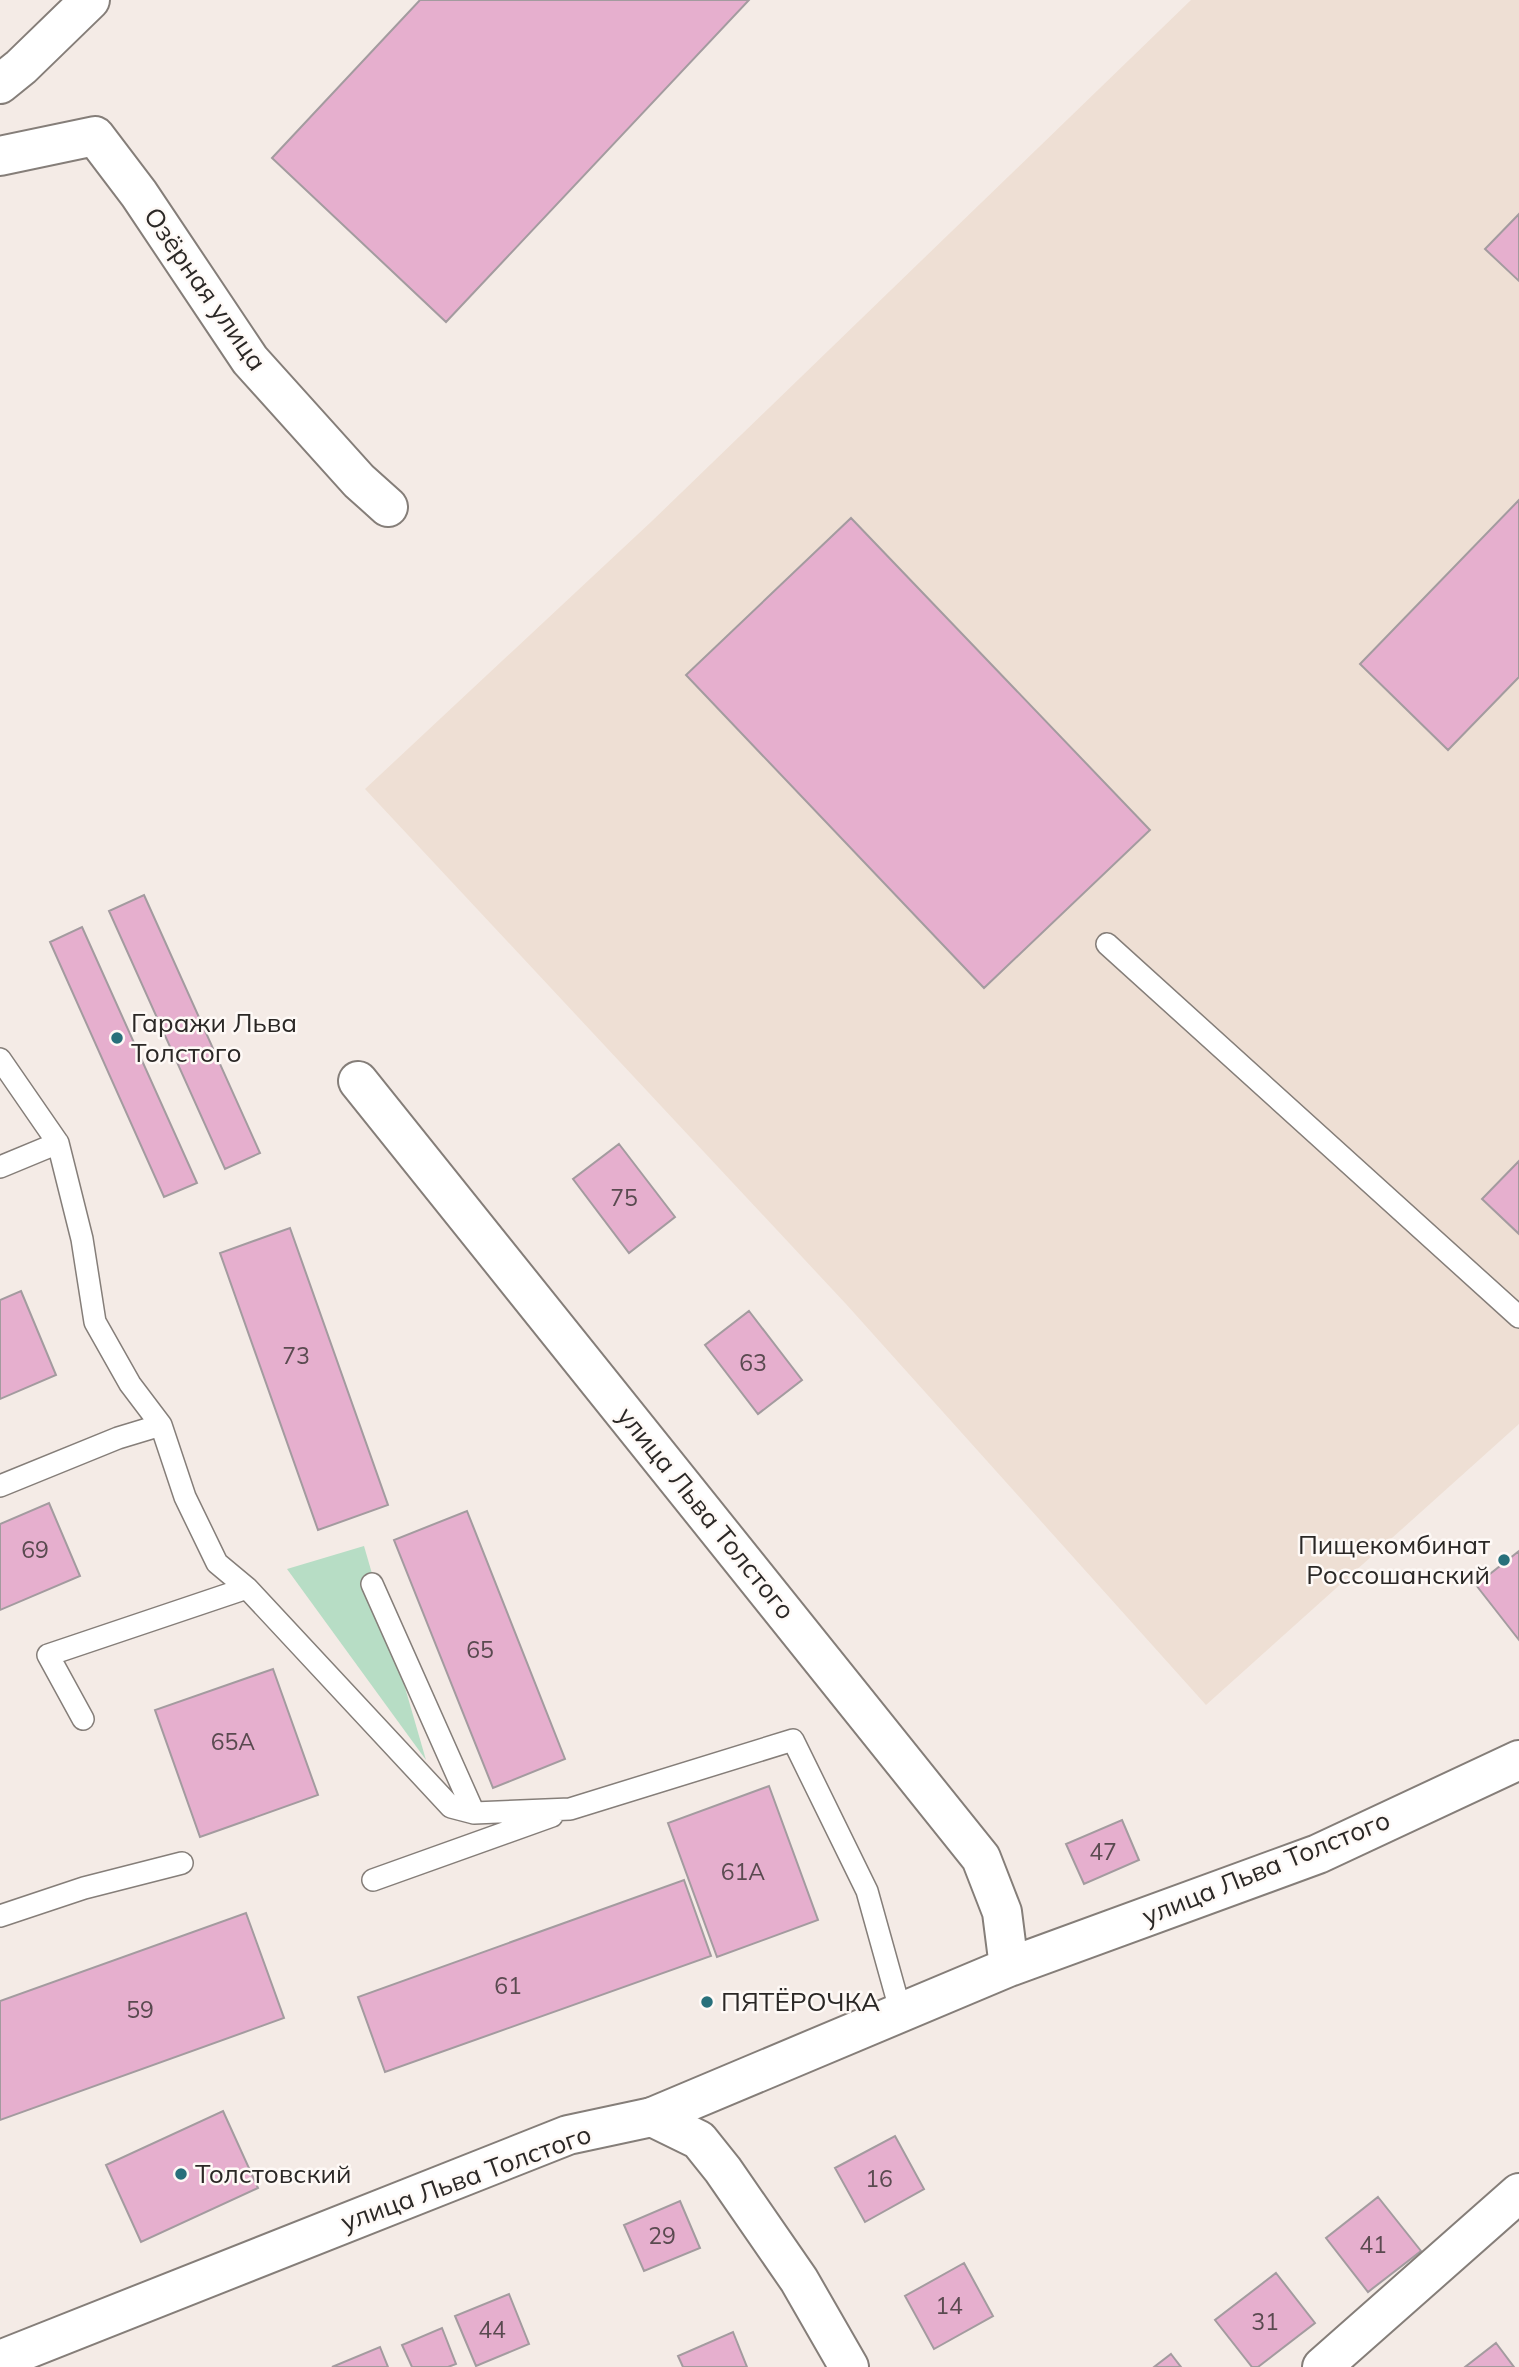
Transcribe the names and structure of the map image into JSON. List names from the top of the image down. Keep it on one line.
{"streets":{"street":["Озёрная улица","улица Льва Толстого"]},"places":["Гаражи Льва Толстого","Пищекомбинат Россошанский","ПЯТЁРОЧКА","Толстовский"],"house_numbers":["75","73","63","69","65","65А","47","61А","61","59","16","29","41","14","31","44"]}
